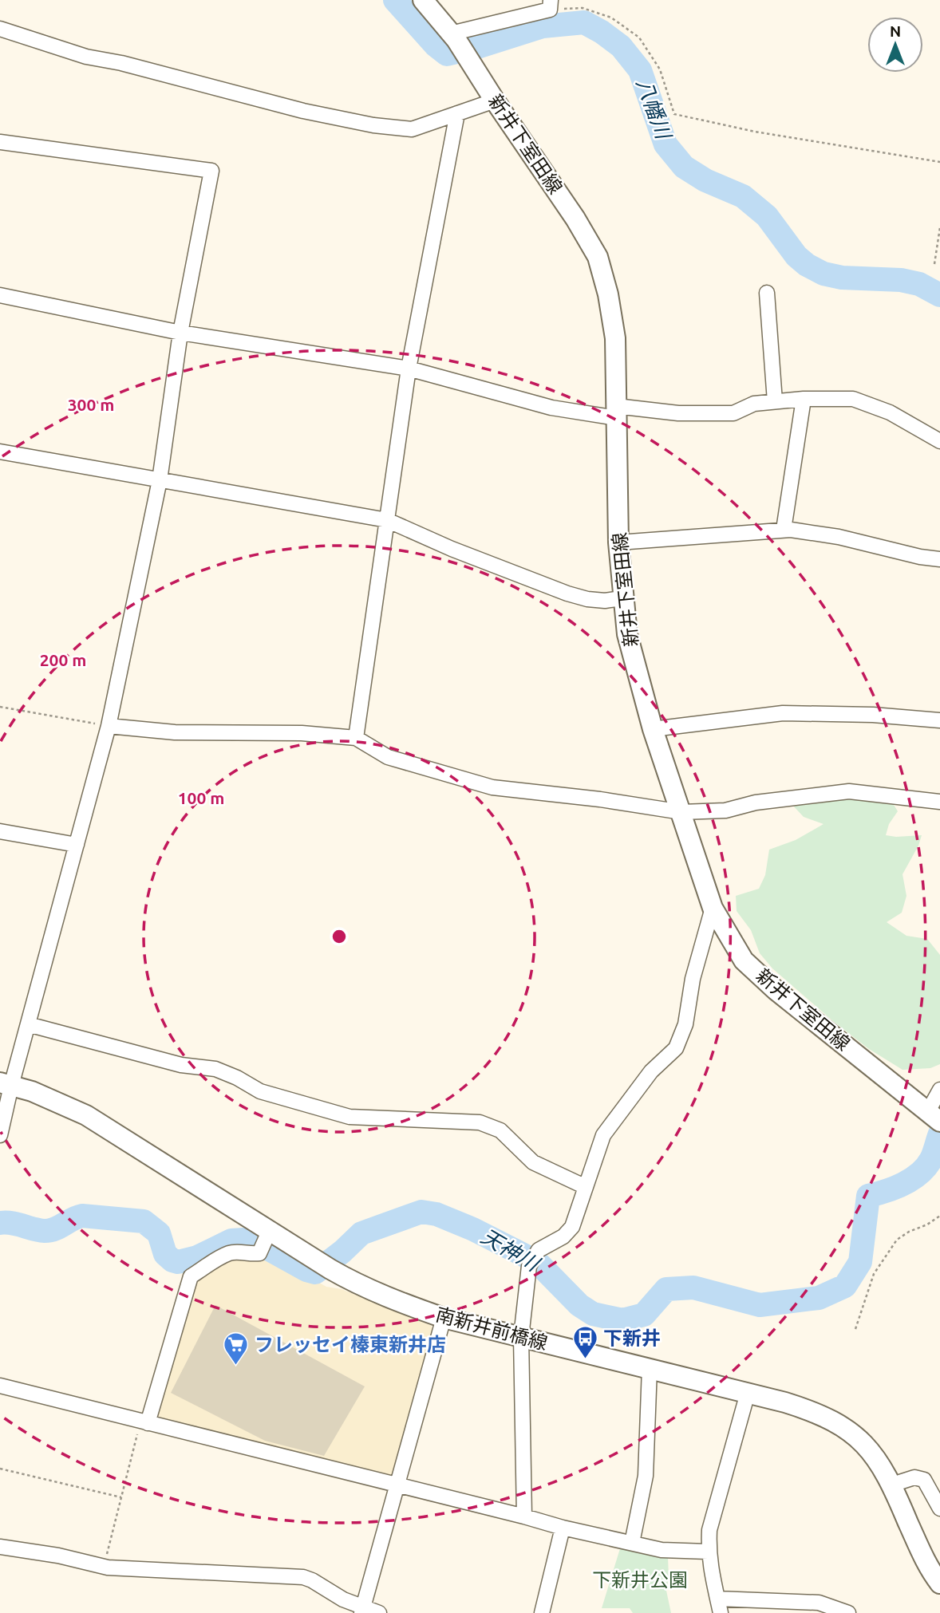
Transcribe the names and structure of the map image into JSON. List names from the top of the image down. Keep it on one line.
{"streets":{"main road":["新井下室田線","南新井前橋線"]},"water":["八幡川","天神川"],"parks":["下新井公園"],"places":{"bus stop":["下新井"],"supermarket":["フレッセイ榛東新井店"]},"north":"top","rings":["300 m","200 m","100 m"]}
